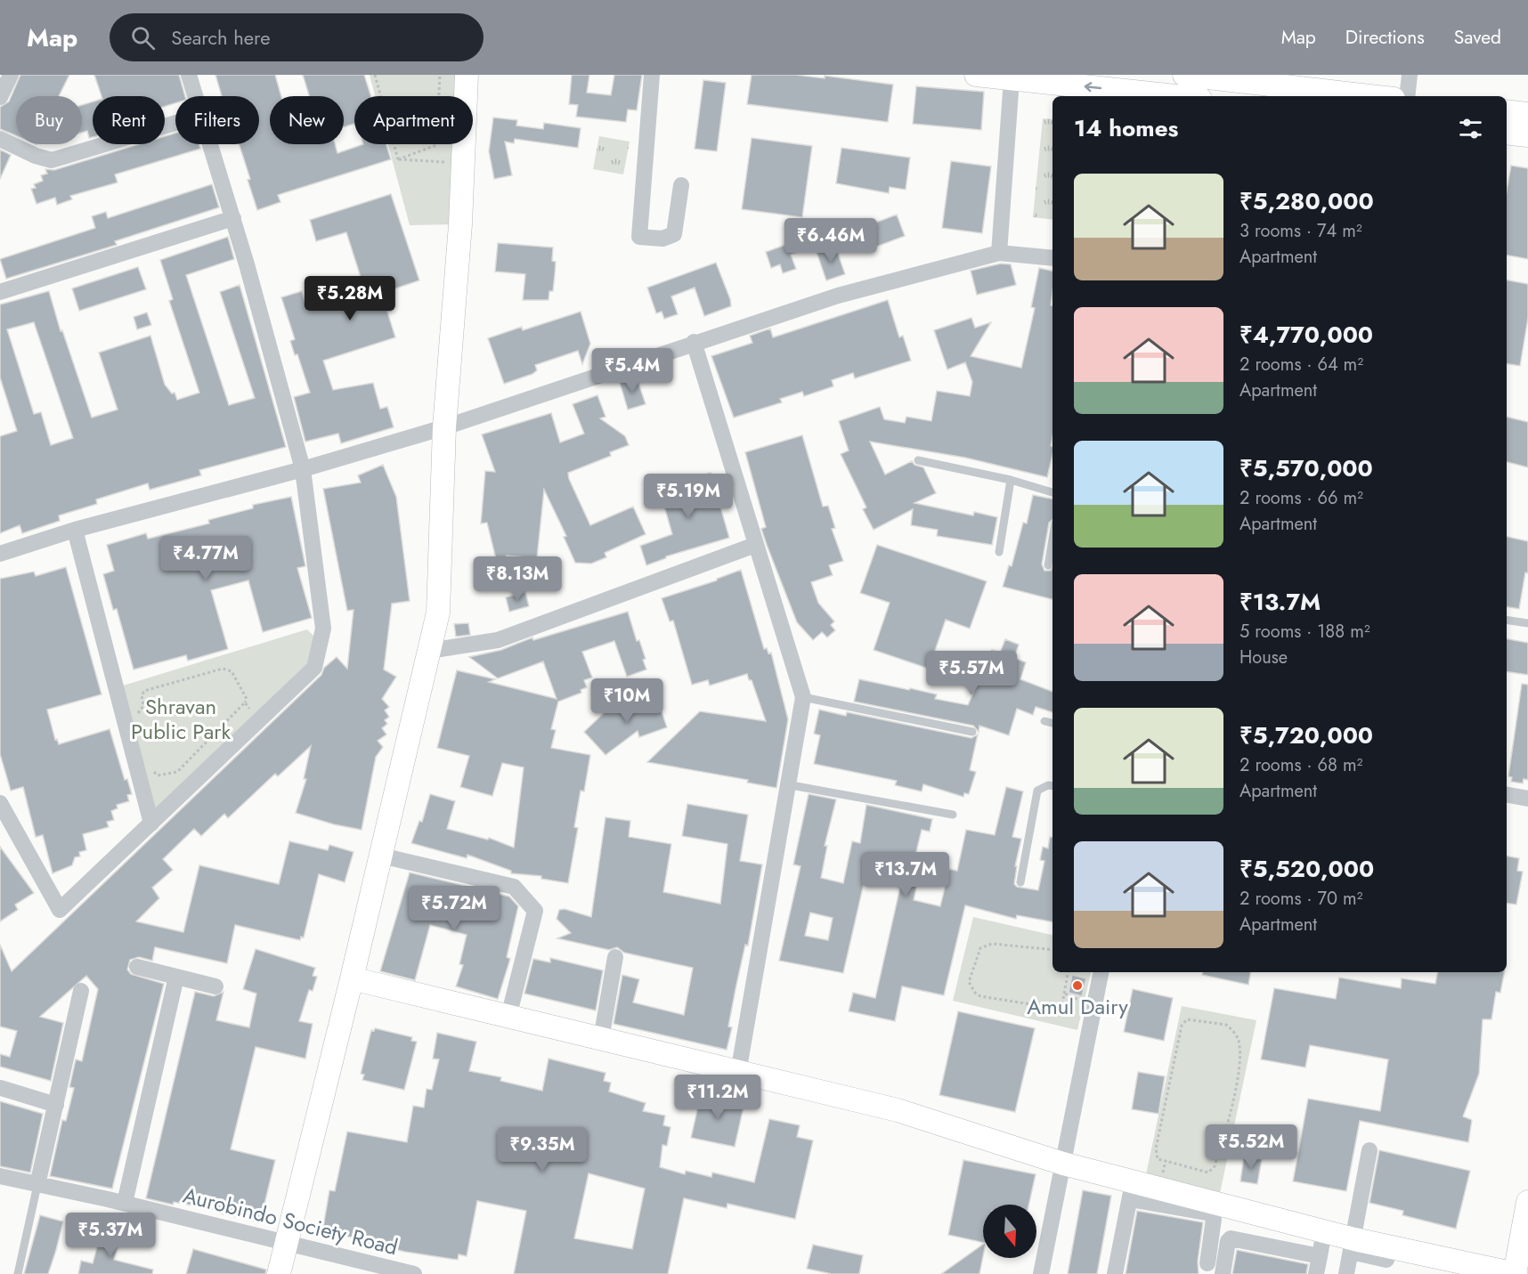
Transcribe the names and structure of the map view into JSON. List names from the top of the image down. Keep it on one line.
{"streets":{"street":["Aurobindo Society Road"]},"parks":["Shravan Public Park"],"places":["Amul Dairy"],"north":"bottom","page":{"header":"Map","search":"Search here","nav":["Map","Directions","Saved"],"chip":["Buy","Rent","Filters","New","Apartment"],"heading":"14 homes","list":[{"name":"₹5,280,000","note":"3 rooms · 74 m² · Apartment"},{"name":"₹4,770,000","note":"2 rooms · 64 m² · Apartment"},{"name":"₹5,570,000","note":"2 rooms · 66 m² · Apartment"},{"name":"₹13.7M","note":"5 rooms · 188 m² · House"},{"name":"₹5,720,000","note":"2 rooms · 68 m² · Apartment"},{"name":"₹5,520,000","note":"2 rooms · 70 m² · Apartment"}],"price":["₹6.46M","₹5.28M","₹5.4M","₹5.19M","₹4.77M","₹8.13M","₹5.57M","₹10M","₹13.7M","₹5.72M","₹11.2M","₹5.52M","₹9.35M","₹5.37M"]}}
